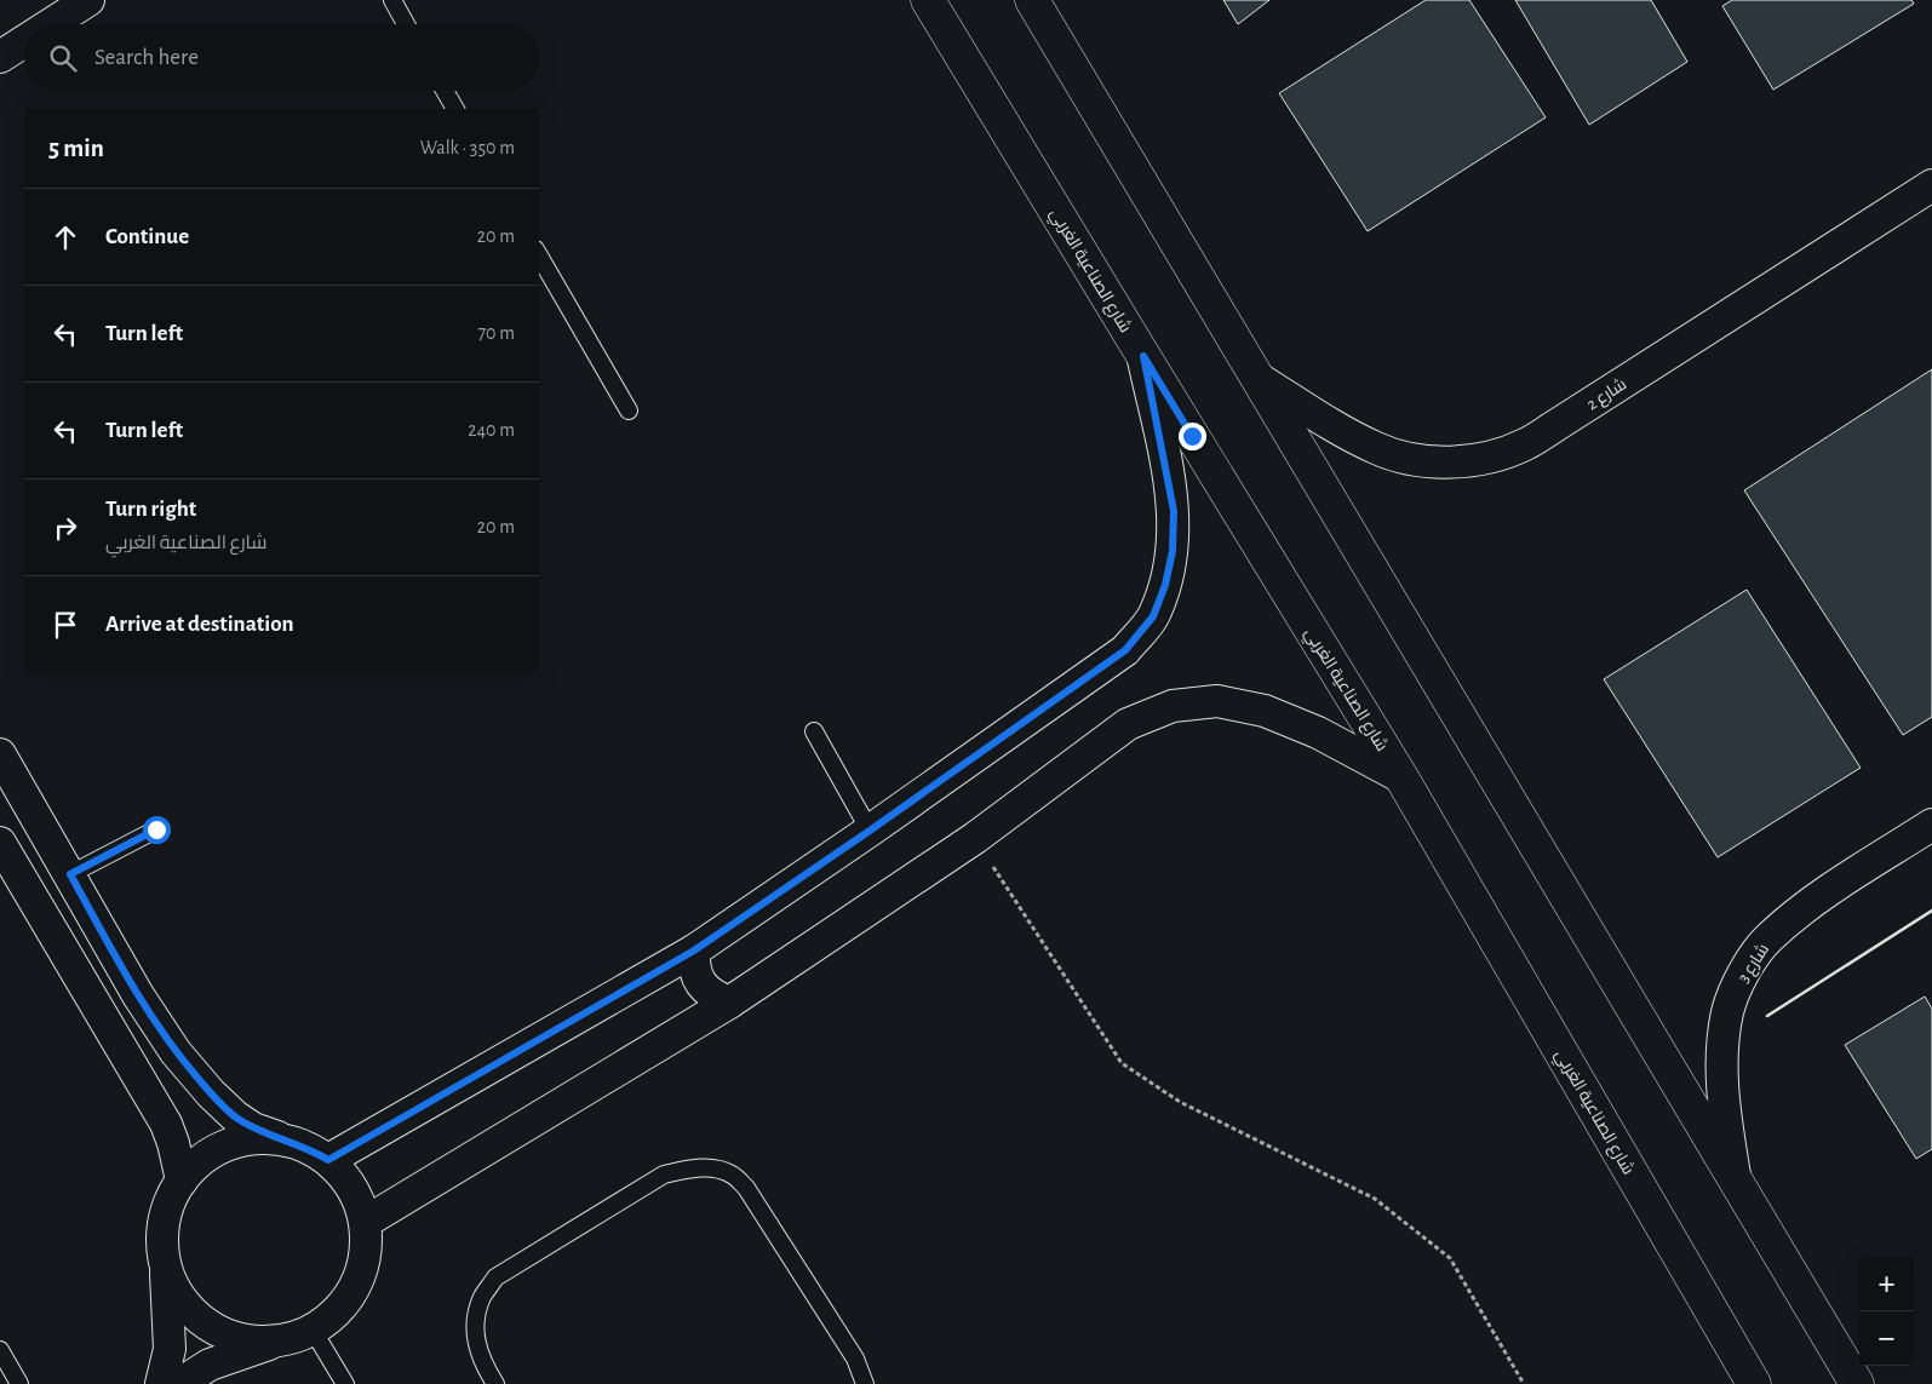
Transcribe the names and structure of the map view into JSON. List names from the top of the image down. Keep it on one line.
{"streets":{"main road":["شارع الصناعية الغربي"],"street":["شارع 2","شارع 3"]},"page":{"search":"Search here","heading":["5 min","Walk · 350 m"],"list":[["Continue","20 m"],["Turn left","70 m"],["Turn left","240 m"],["Turn right","شارع الصناعية الغربي","20 m"],"Arrive at destination"],"map_buttons":["+","−"]}}
